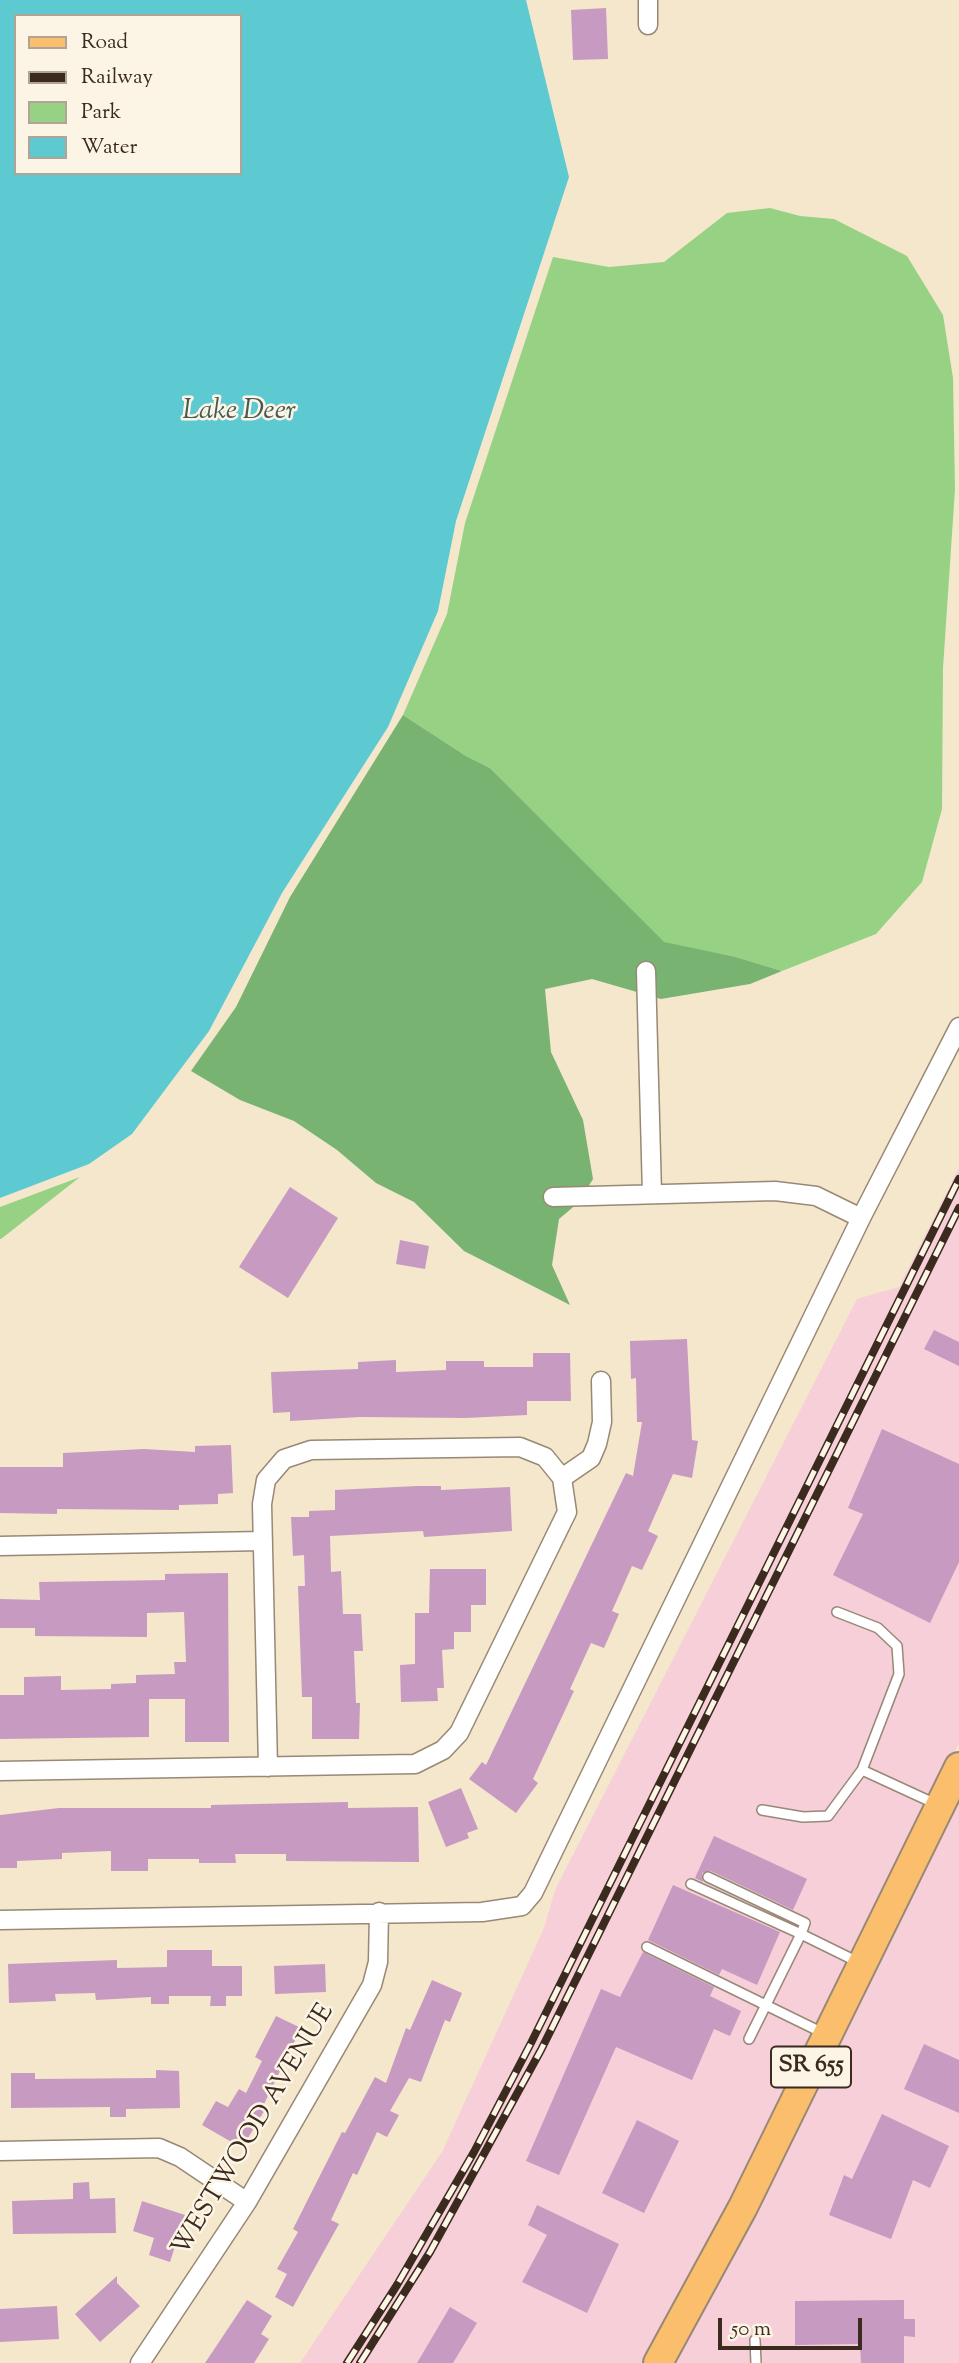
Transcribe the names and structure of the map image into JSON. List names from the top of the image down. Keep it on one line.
{"streets":{"main road":["SR 655"],"street":["WESTWOOD AVENUE"]},"water":["Lake Deer"],"legend":["Road","Railway","Park","Water"],"scale_bar":"50 m"}
